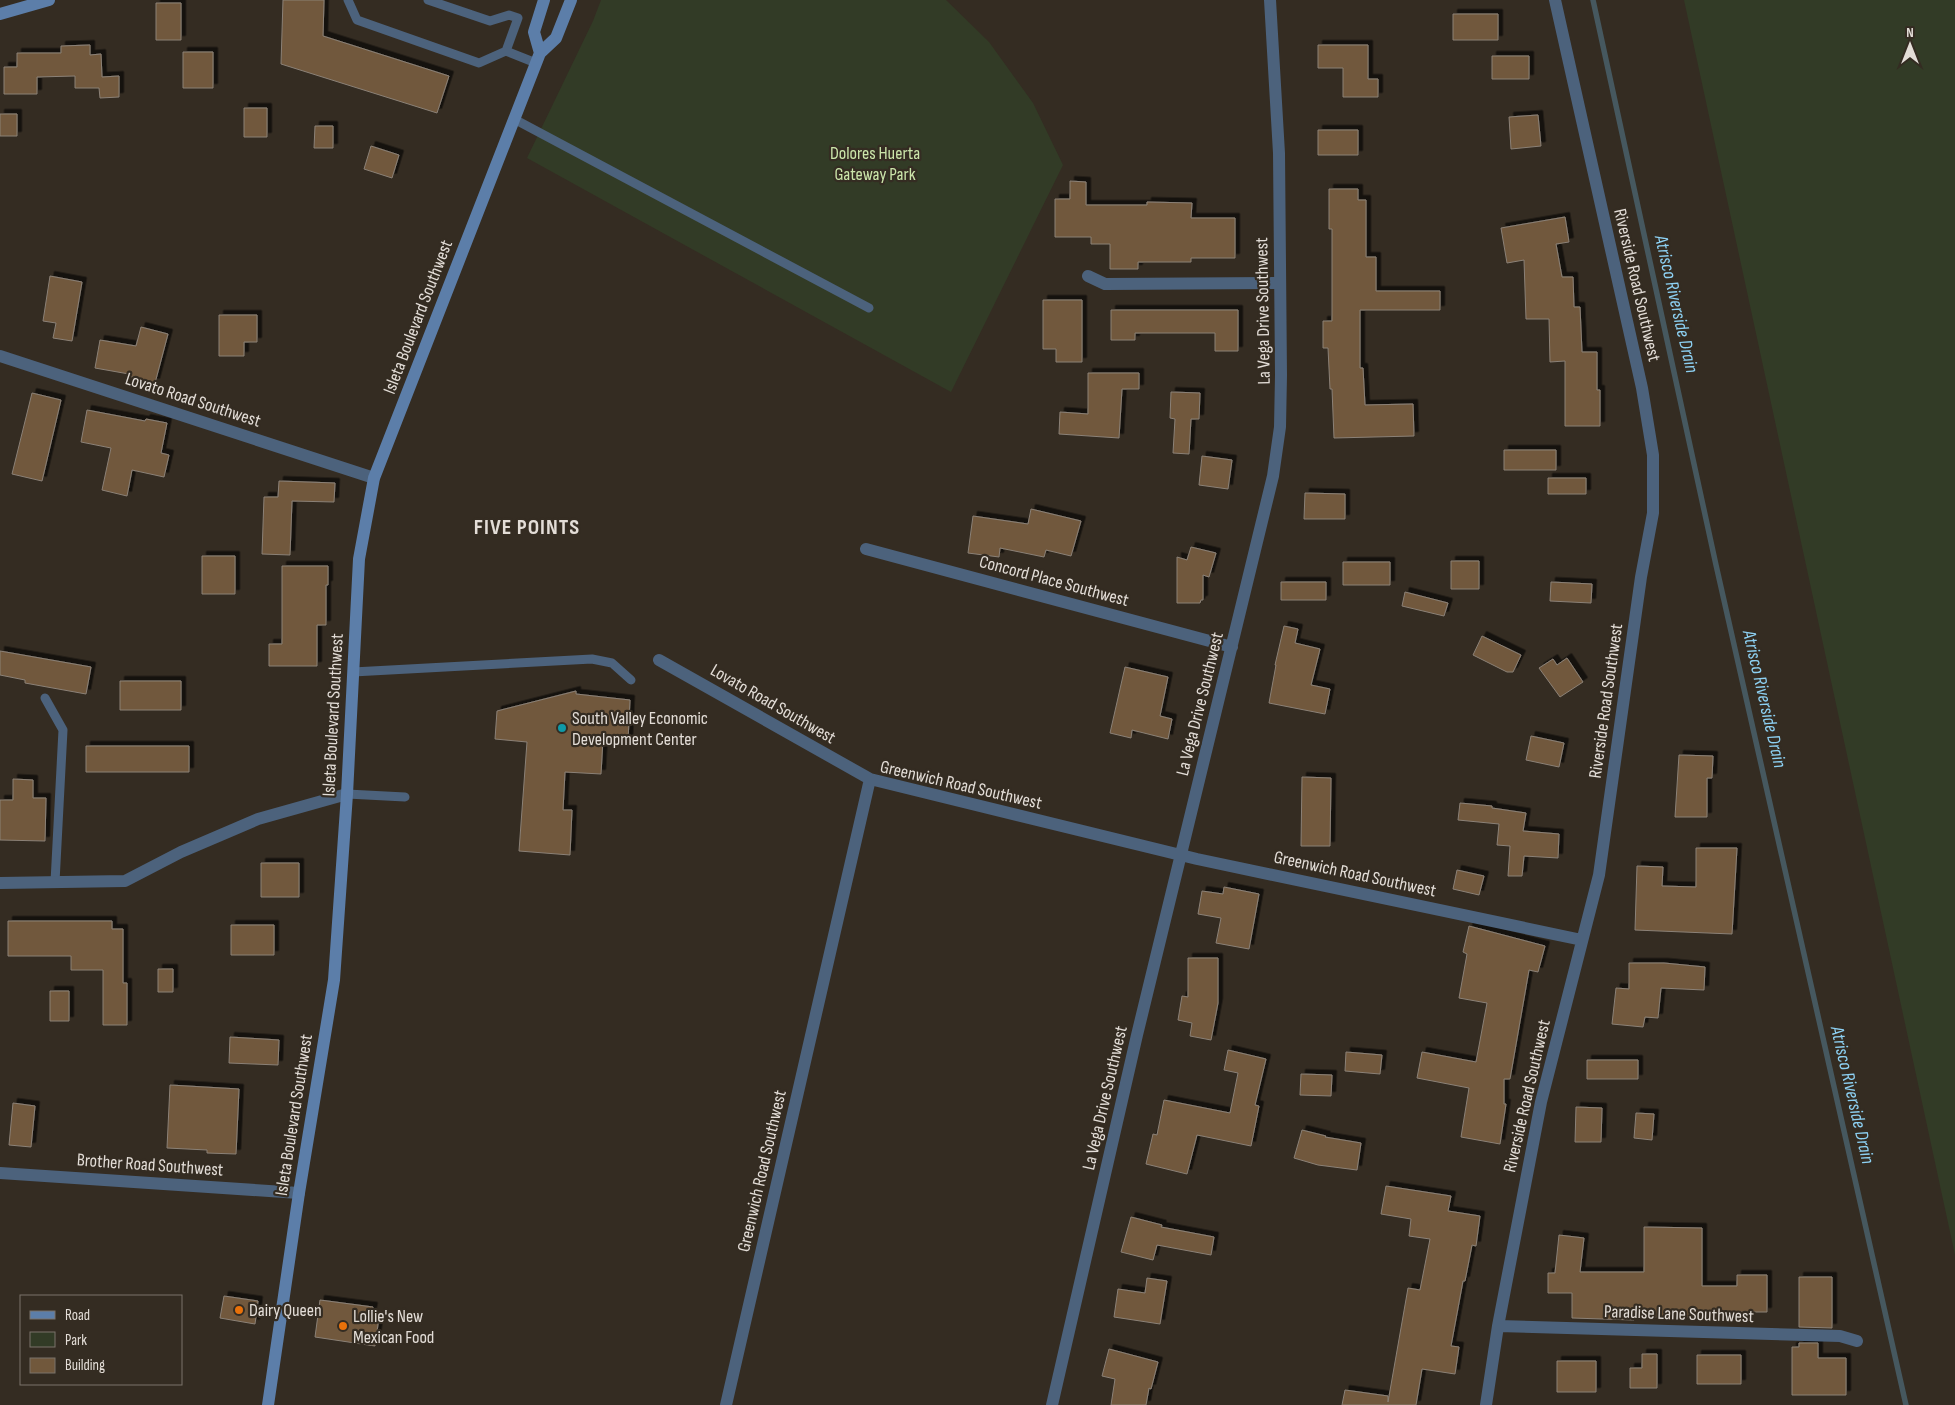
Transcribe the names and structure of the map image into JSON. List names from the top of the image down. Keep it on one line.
{"streets":{"main road":["Isleta Boulevard Southwest"],"street":["Riverside Road Southwest","La Vega Drive Southwest","Lovato Road Southwest","Concord Place Southwest","Greenwich Road Southwest","Brother Road Southwest","Paradise Lane Southwest"]},"crossings":[["Riverside Road Southwest","Greenwich Road Southwest"],["Riverside Road Southwest","Paradise Lane Southwest"],["La Vega Drive Southwest","Concord Place Southwest"],["La Vega Drive Southwest","Greenwich Road Southwest"],["Isleta Boulevard Southwest","Lovato Road Southwest"],["Isleta Boulevard Southwest","Brother Road Southwest"],["Lovato Road Southwest","Greenwich Road Southwest"]],"districts":["FIVE POINTS"],"water":["Atrisco Riverside Drain"],"parks":["Dolores Huerta Gateway Park"],"places":["South Valley Economic Development Center","Dairy Queen","Lollie's New Mexican Food"],"legend":["Road","Park","Building"],"north":"top"}
